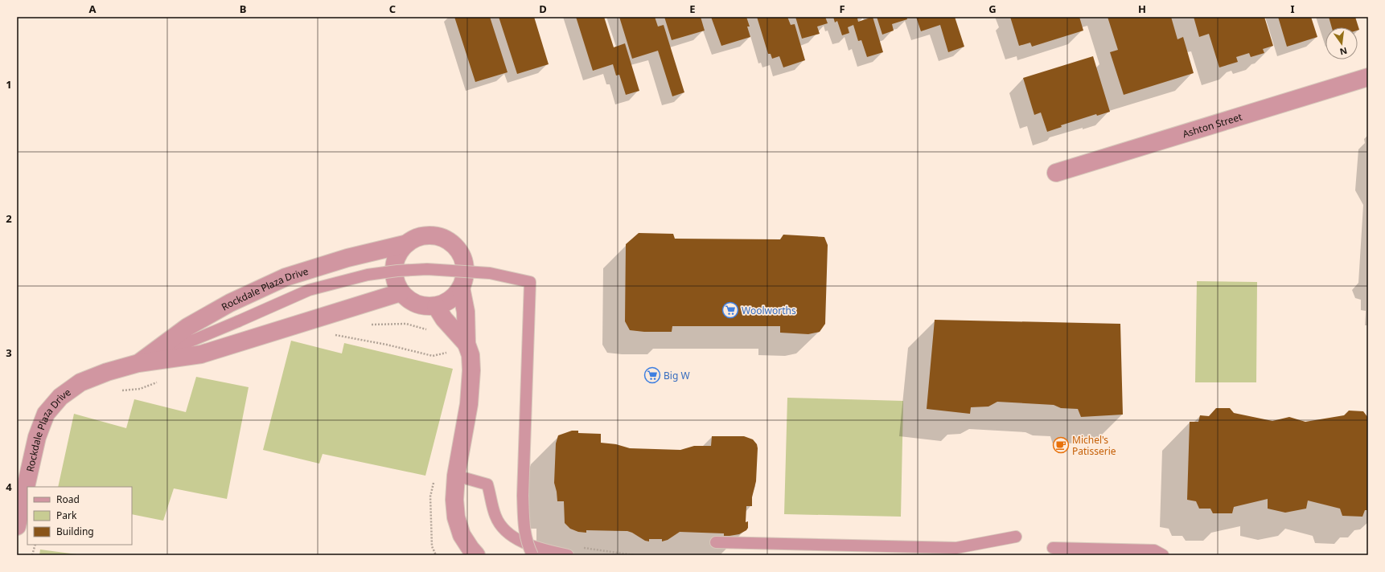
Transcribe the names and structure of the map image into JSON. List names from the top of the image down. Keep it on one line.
{"streets":{"street":["Ashton Street","Rockdale Plaza Drive"]},"places":{"supermarket":["Woolworths","Big W"],"cafe":["Michel's Patisserie"]},"legend":["Road","Park","Building"],"north":"bottom","grid":{"columns":["A","B","C","D","E","F","G","H","I"],"rows":["1","2","3","4"]}}
